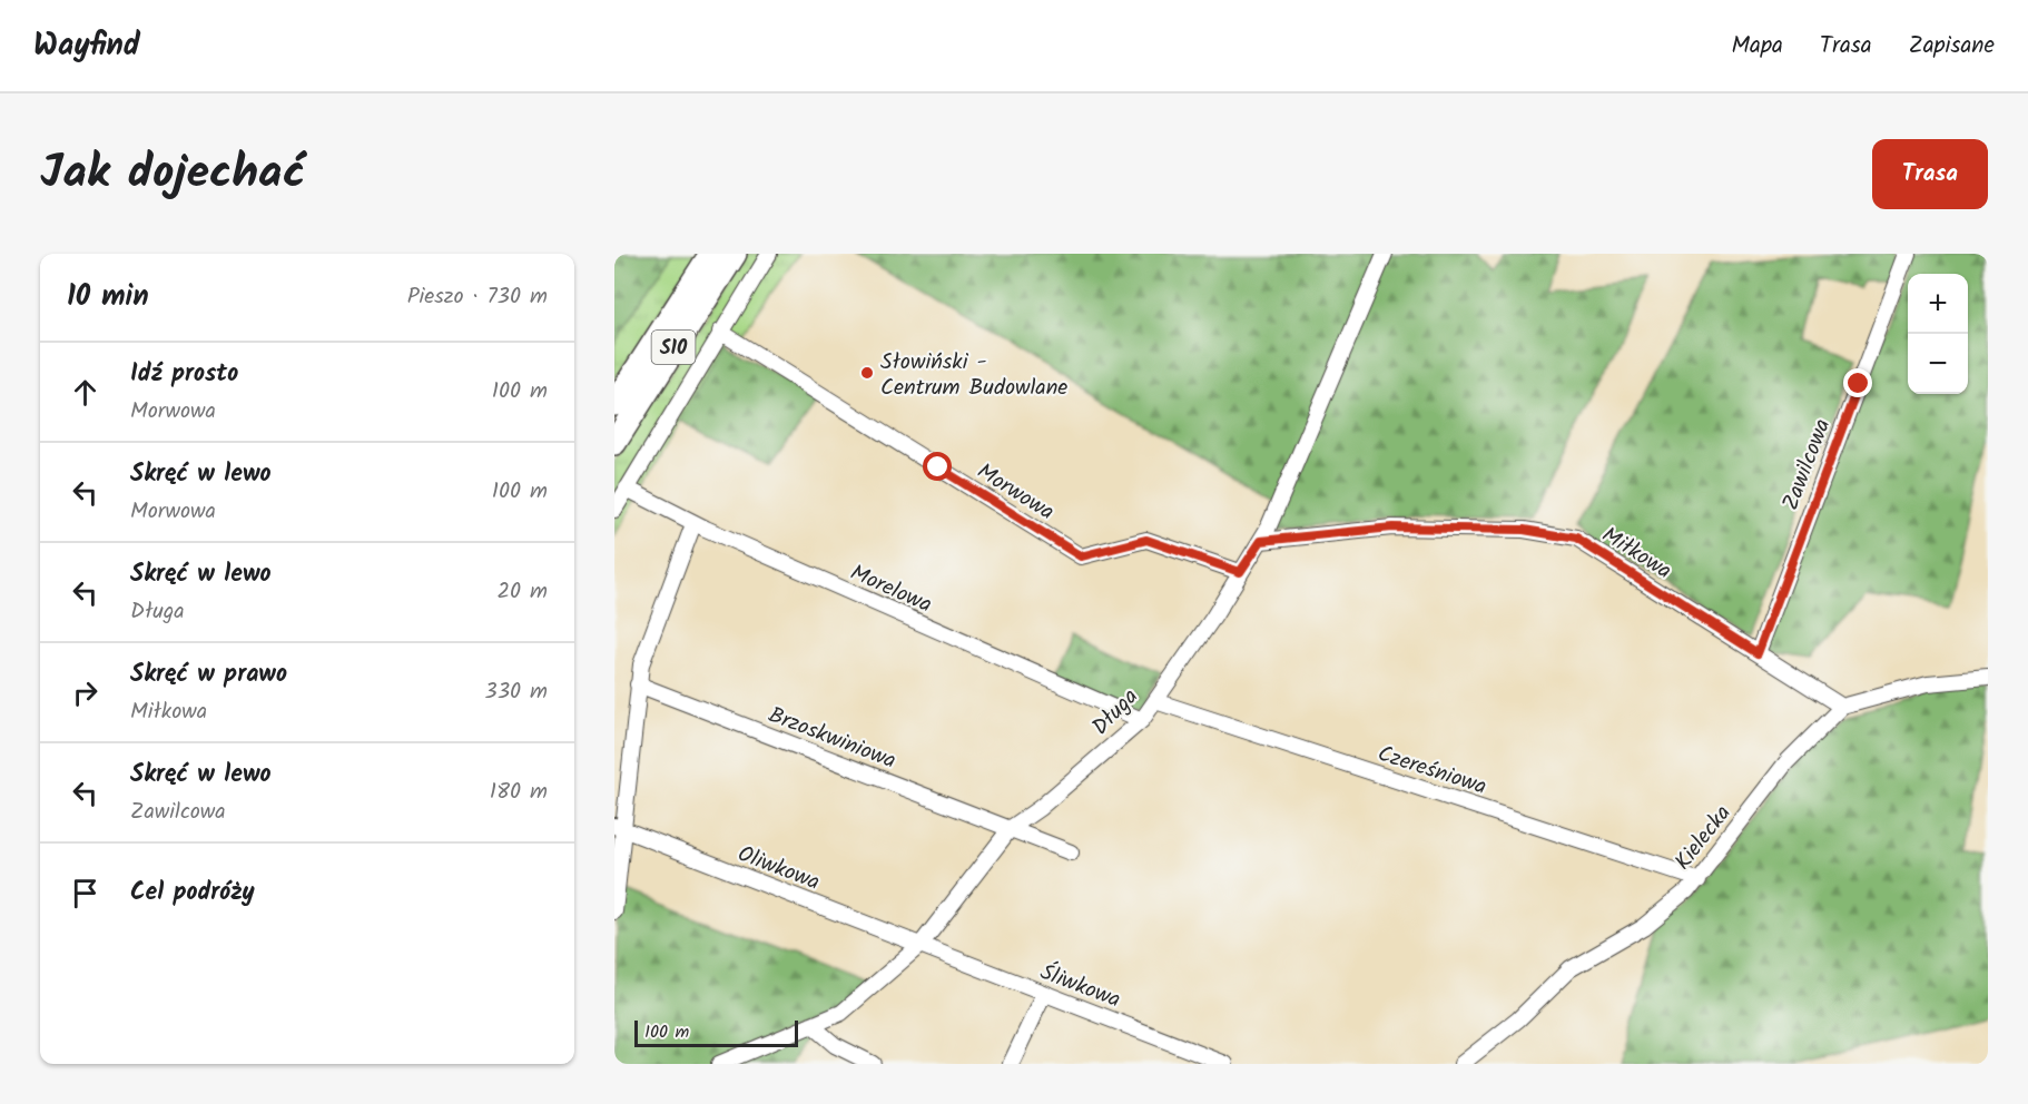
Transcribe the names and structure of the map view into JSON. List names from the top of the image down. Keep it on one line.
{"streets":{"highway":["S10"],"street":["Zawilcowa","Morwowa","Miłkowa","Morelowa","Długa","Brzoskwiniowa","Czereśniowa","Kielecka","Oliwkowa","Śliwkowa"]},"crossings":[["Zawilcowa","Miłkowa"],["Morwowa","Długa"],["Miłkowa","Długa"],["Miłkowa","Kielecka"],["Morelowa","Długa"],["Długa","Brzoskwiniowa"],["Długa","Czereśniowa"],["Długa","Oliwkowa"],["Długa","Śliwkowa"],["Czereśniowa","Kielecka"],["Oliwkowa","Śliwkowa"]],"places":["Słowiński - Centrum Budowlane"],"scale_bar":"100 m","page":{"header":"Wayfind","nav":["Mapa","Trasa","Zapisane"],"title":"Jak dojechać","buttons":"Trasa","heading":["10 min","Pieszo · 730 m"],"map_buttons":["+","−"],"list":[["Idź prosto","Morwowa","100 m"],["Skręć w lewo","Morwowa","100 m"],["Skręć w lewo","Długa","20 m"],["Skręć w prawo","Miłkowa","330 m"],["Skręć w lewo","Zawilcowa","180 m"],"Cel podróży"],"scale":"100 m"}}
